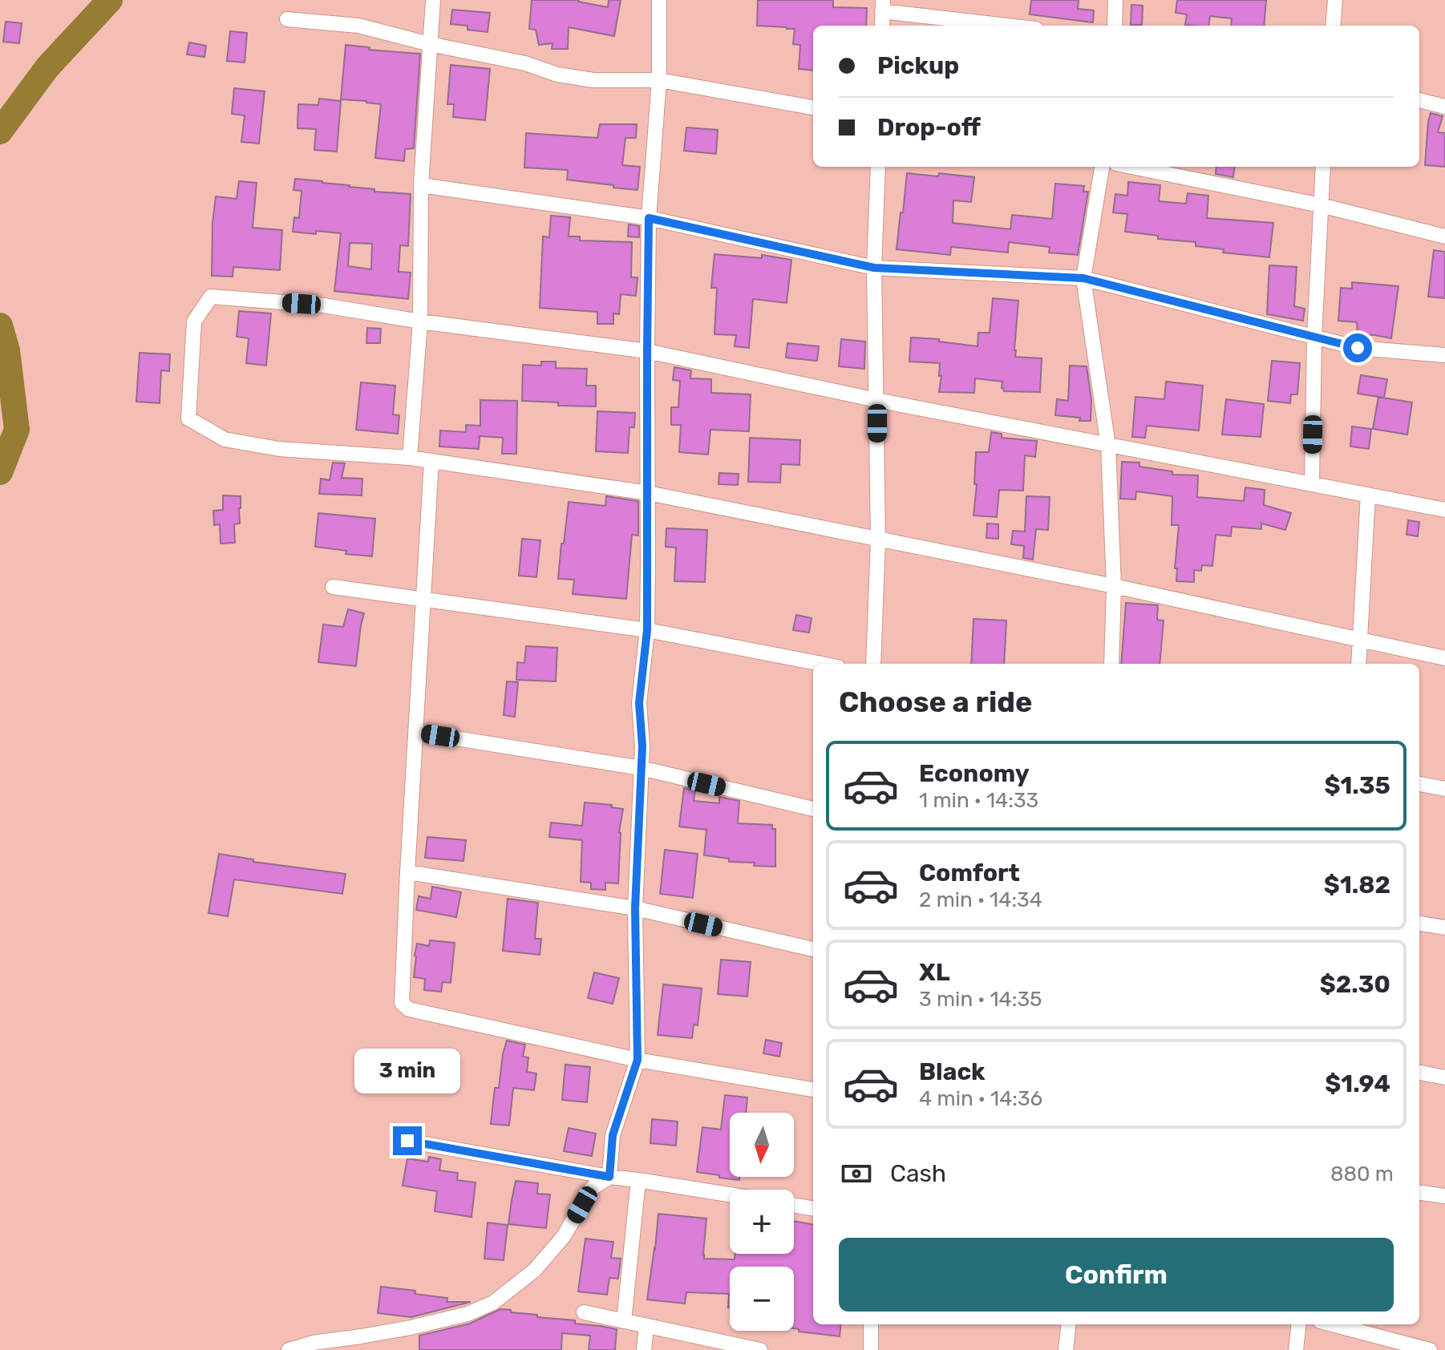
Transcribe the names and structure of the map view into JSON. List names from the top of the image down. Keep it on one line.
{"north":"bottom","page":{"banner":["Pickup","Drop-off"],"heading":"Choose a ride","list":[{"name":"Economy","note":"1 min · 14:33","value":"$1.35"},{"name":"Comfort","note":"2 min · 14:34","value":"$1.82"},{"name":"XL","note":"3 min · 14:35","value":"$2.30"},{"name":"Black","note":"4 min · 14:36","value":"$1.94"}],"bubble":"3 min","map_buttons":["+","−"],"pay":["Cash","880 m"],"buttons":"Confirm"}}
